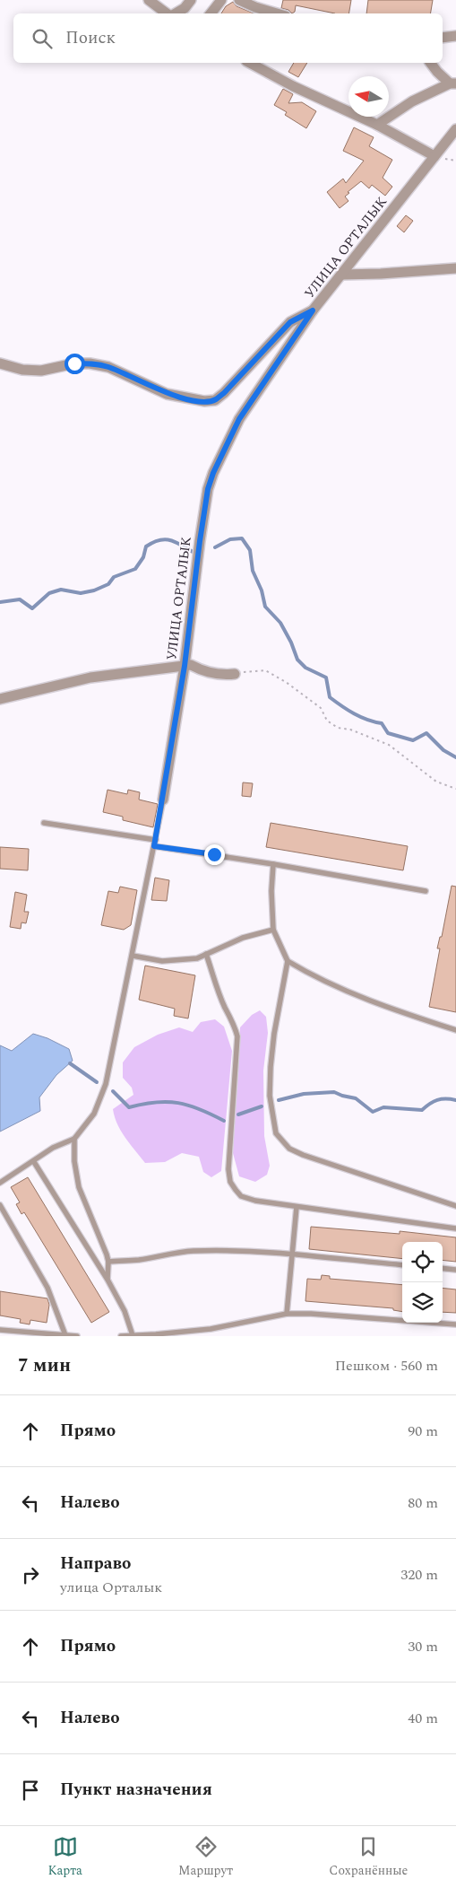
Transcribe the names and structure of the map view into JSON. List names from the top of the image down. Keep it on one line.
{"streets":{"street":["УЛИЦА ОРТАЛЫК"]},"north":"left","page":{"search":"Поиск","heading":["7 мин","Пешком · 560 m"],"list":[["Прямо","90 m"],["Налево","80 m"],["Направо","улица Орталык","320 m"],["Прямо","30 m"],["Налево","40 m"],"Пункт назначения"],"nav":["Карта","Маршрут","Сохранённые"]}}
